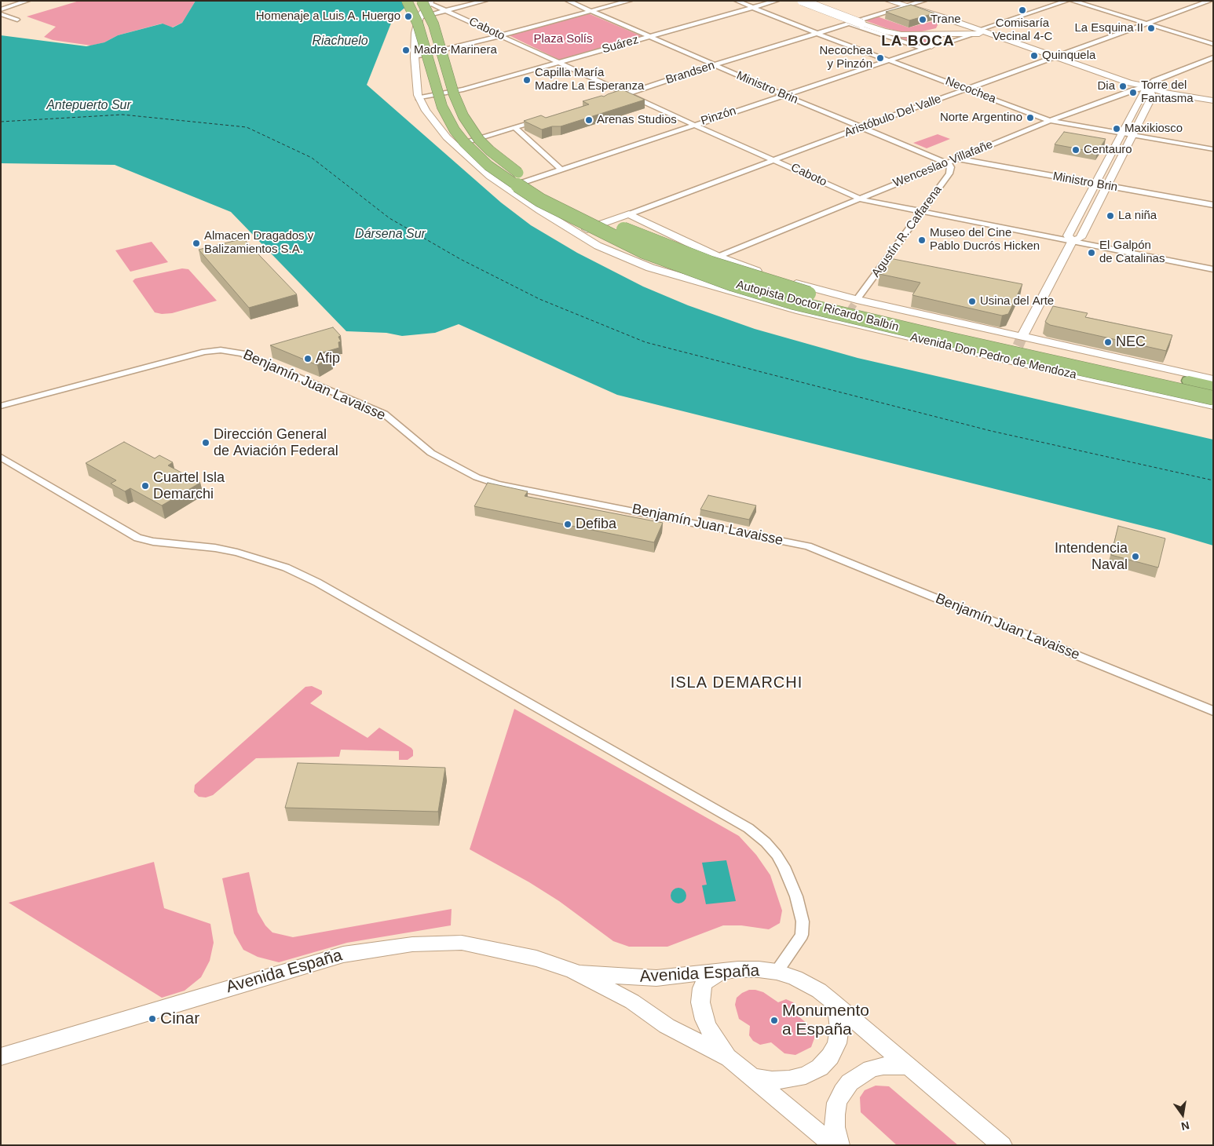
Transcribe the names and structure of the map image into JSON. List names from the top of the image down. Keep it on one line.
{"streets":{"highway":["Autopista Doctor Ricardo Balbín"],"main road":["Aristóbulo Del Valle","Avenida Don Pedro de Mendoza","Avenida España"],"street":["Caboto","Suárez","Brandsen","Ministro Brin","Necochea","Pinzón","Wenceslao Villafañe","Agustín R. Caffarena","Benjamín Juan Lavaisse"]},"crossings":[["Caboto","Suárez"],["Caboto","Brandsen"],["Caboto","Pinzón"],["Caboto","Aristóbulo Del Valle"],["Caboto","Wenceslao Villafañe"],["Caboto","Agustín R. Caffarena"],["Caboto","Autopista Doctor Ricardo Balbín"],["Caboto","Avenida Don Pedro de Mendoza"],["Suárez","Ministro Brin"],["Suárez","Necochea"],["Suárez","Avenida Don Pedro de Mendoza"],["Brandsen","Ministro Brin"],["Brandsen","Necochea"],["Ministro Brin","Pinzón"],["Ministro Brin","Aristóbulo Del Valle"],["Ministro Brin","Wenceslao Villafañe"],["Ministro Brin","Agustín R. Caffarena"],["Necochea","Pinzón"],["Necochea","Aristóbulo Del Valle"],["Necochea","Wenceslao Villafañe"],["Pinzón","Avenida Don Pedro de Mendoza"],["Aristóbulo Del Valle","Avenida Don Pedro de Mendoza"],["Wenceslao Villafañe","Agustín R. Caffarena"],["Wenceslao Villafañe","Avenida Don Pedro de Mendoza"],["Agustín R. Caffarena","Avenida Don Pedro de Mendoza"],["Autopista Doctor Ricardo Balbín","Avenida Don Pedro de Mendoza"]],"districts":["LA BOCA","ISLA DEMARCHI"],"water":["Riachuelo","Antepuerto Sur","Dársena Sur"],"parks":["Plaza Solís"],"places":["Comisaría Vecinal 4-C","Homenaje a Luis A. Huergo","Trane","La Esquina II","Madre Marinera","Quinquela","Necochea y Pinzón","Capilla María Madre La Esperanza","Dia","Torre del Fantasma","Norte Argentino","Arenas Studios","Maxikiosco","Centauro","La niña","Museo del Cine Pablo Ducrós Hicken","Almacen Dragados y Balizamientos S.A.","El Galpón de Catalinas","Usina del Arte","NEC","Afip","Dirección General de Aviación Federal","Cuartel Isla Demarchi","Defiba","Intendencia Naval","Cinar","Monumento a España"],"north":"bottom"}
